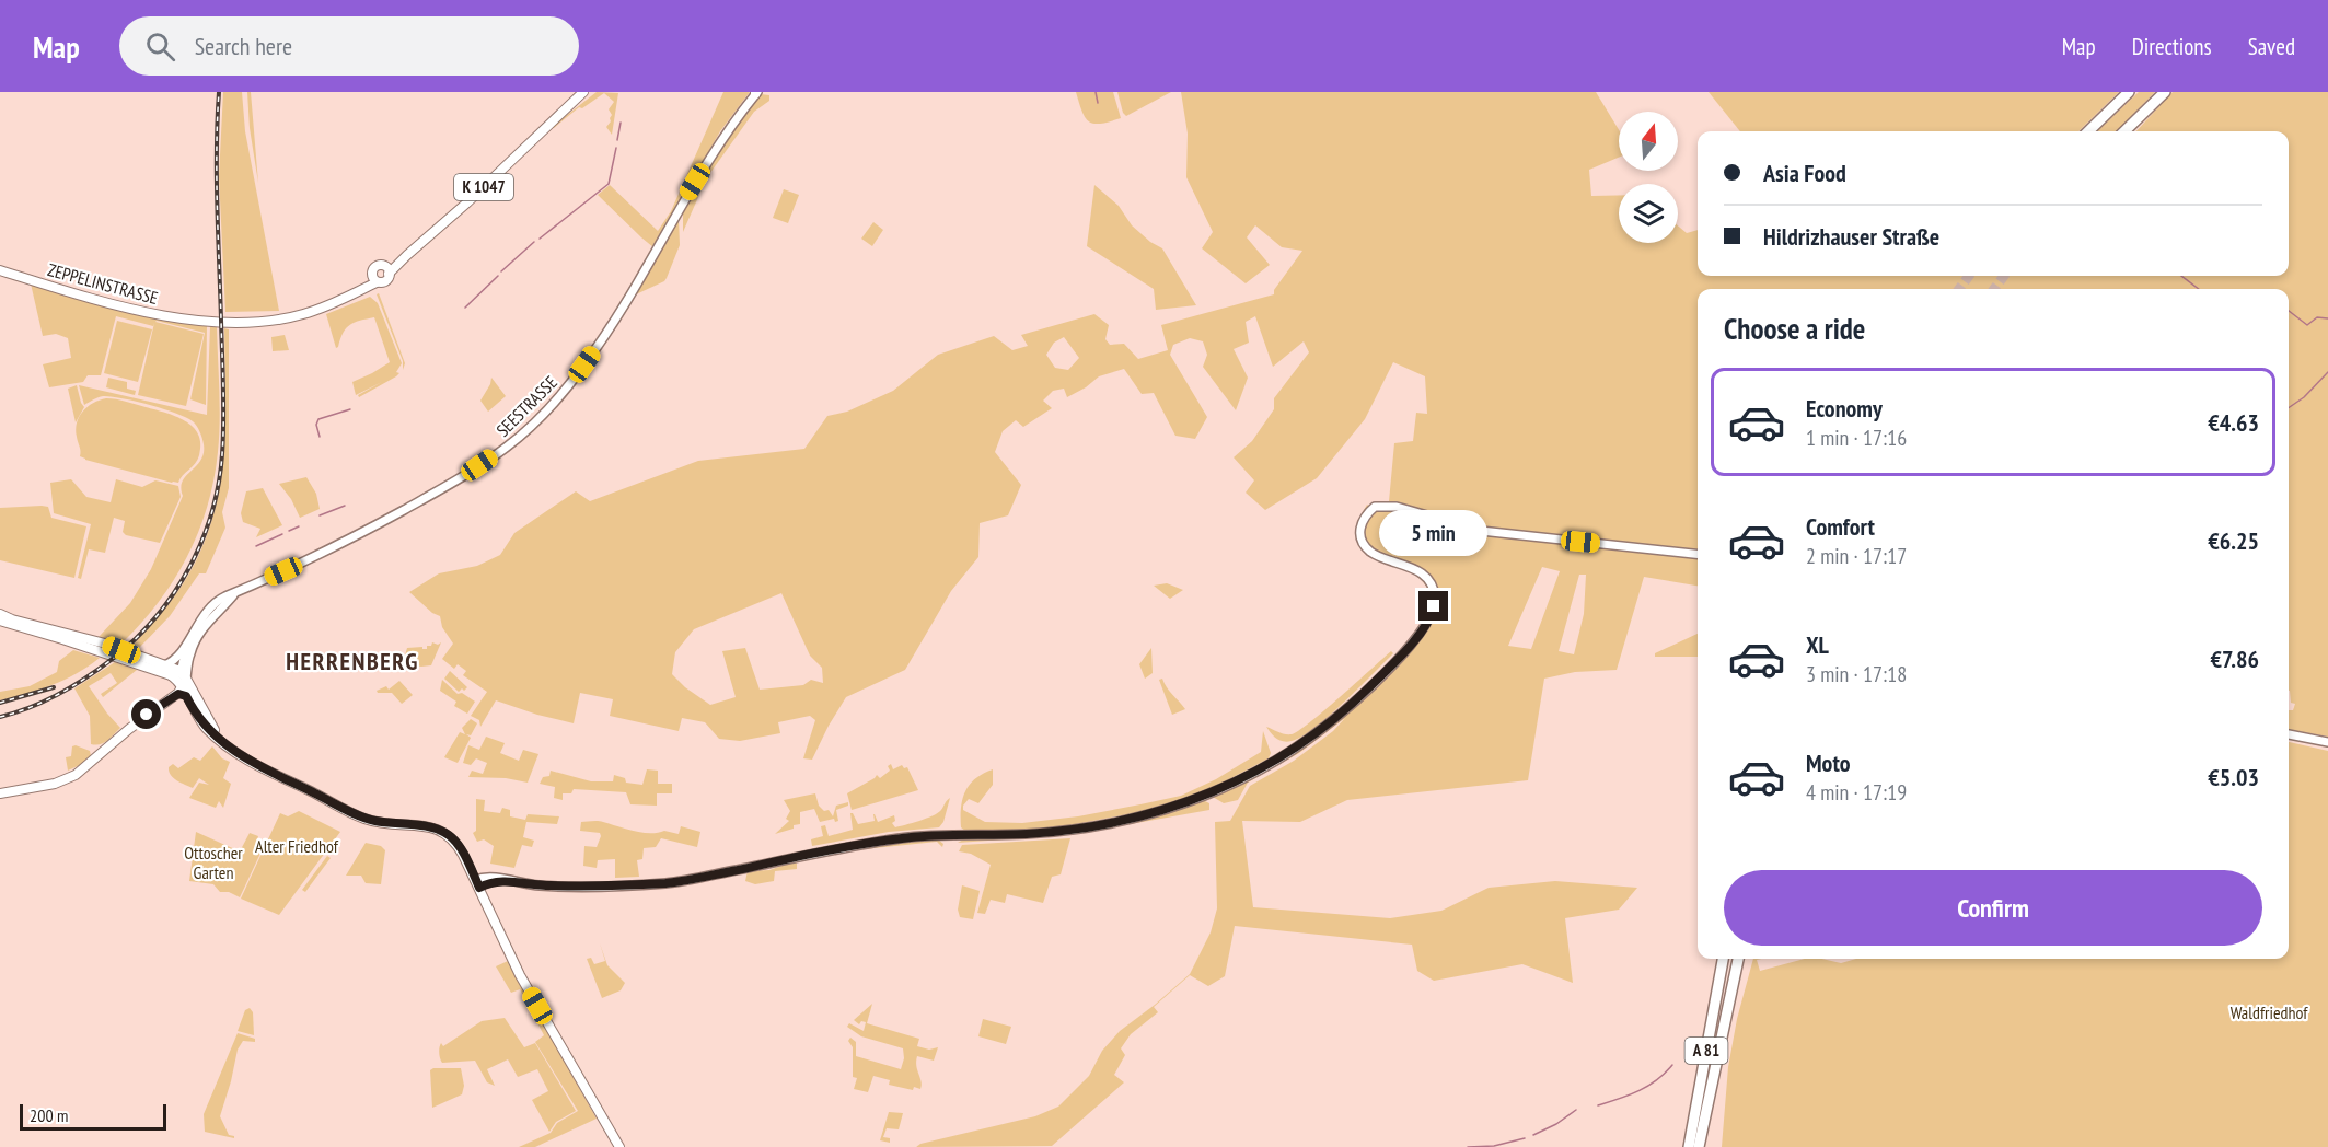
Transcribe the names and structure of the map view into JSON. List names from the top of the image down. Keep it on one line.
{"streets":{"highway":["A 81"],"main road":["K 1047","ZEPPELINSTRASSE","SEESTRASSE"]},"crossings":[["K 1047","ZEPPELINSTRASSE"]],"districts":["HERRENBERG"],"parks":["Alter Friedhof","Ottoscher Garten","Waldfriedhof"],"scale_bar":"200 m","north":"top","page":{"header":"Map","search":"Search here","nav":["Map","Directions","Saved"],"banner":["Asia Food","Hildrizhauser Straße"],"heading":"Choose a ride","list":[{"name":"Economy","note":"1 min · 17:16","value":"€4.63"},{"name":"Comfort","note":"2 min · 17:17","value":"€6.25"},{"name":"XL","note":"3 min · 17:18","value":"€7.86"},{"name":"Moto","note":"4 min · 17:19","value":"€5.03"}],"bubble":"5 min","buttons":"Confirm","scale":"200 m"}}
